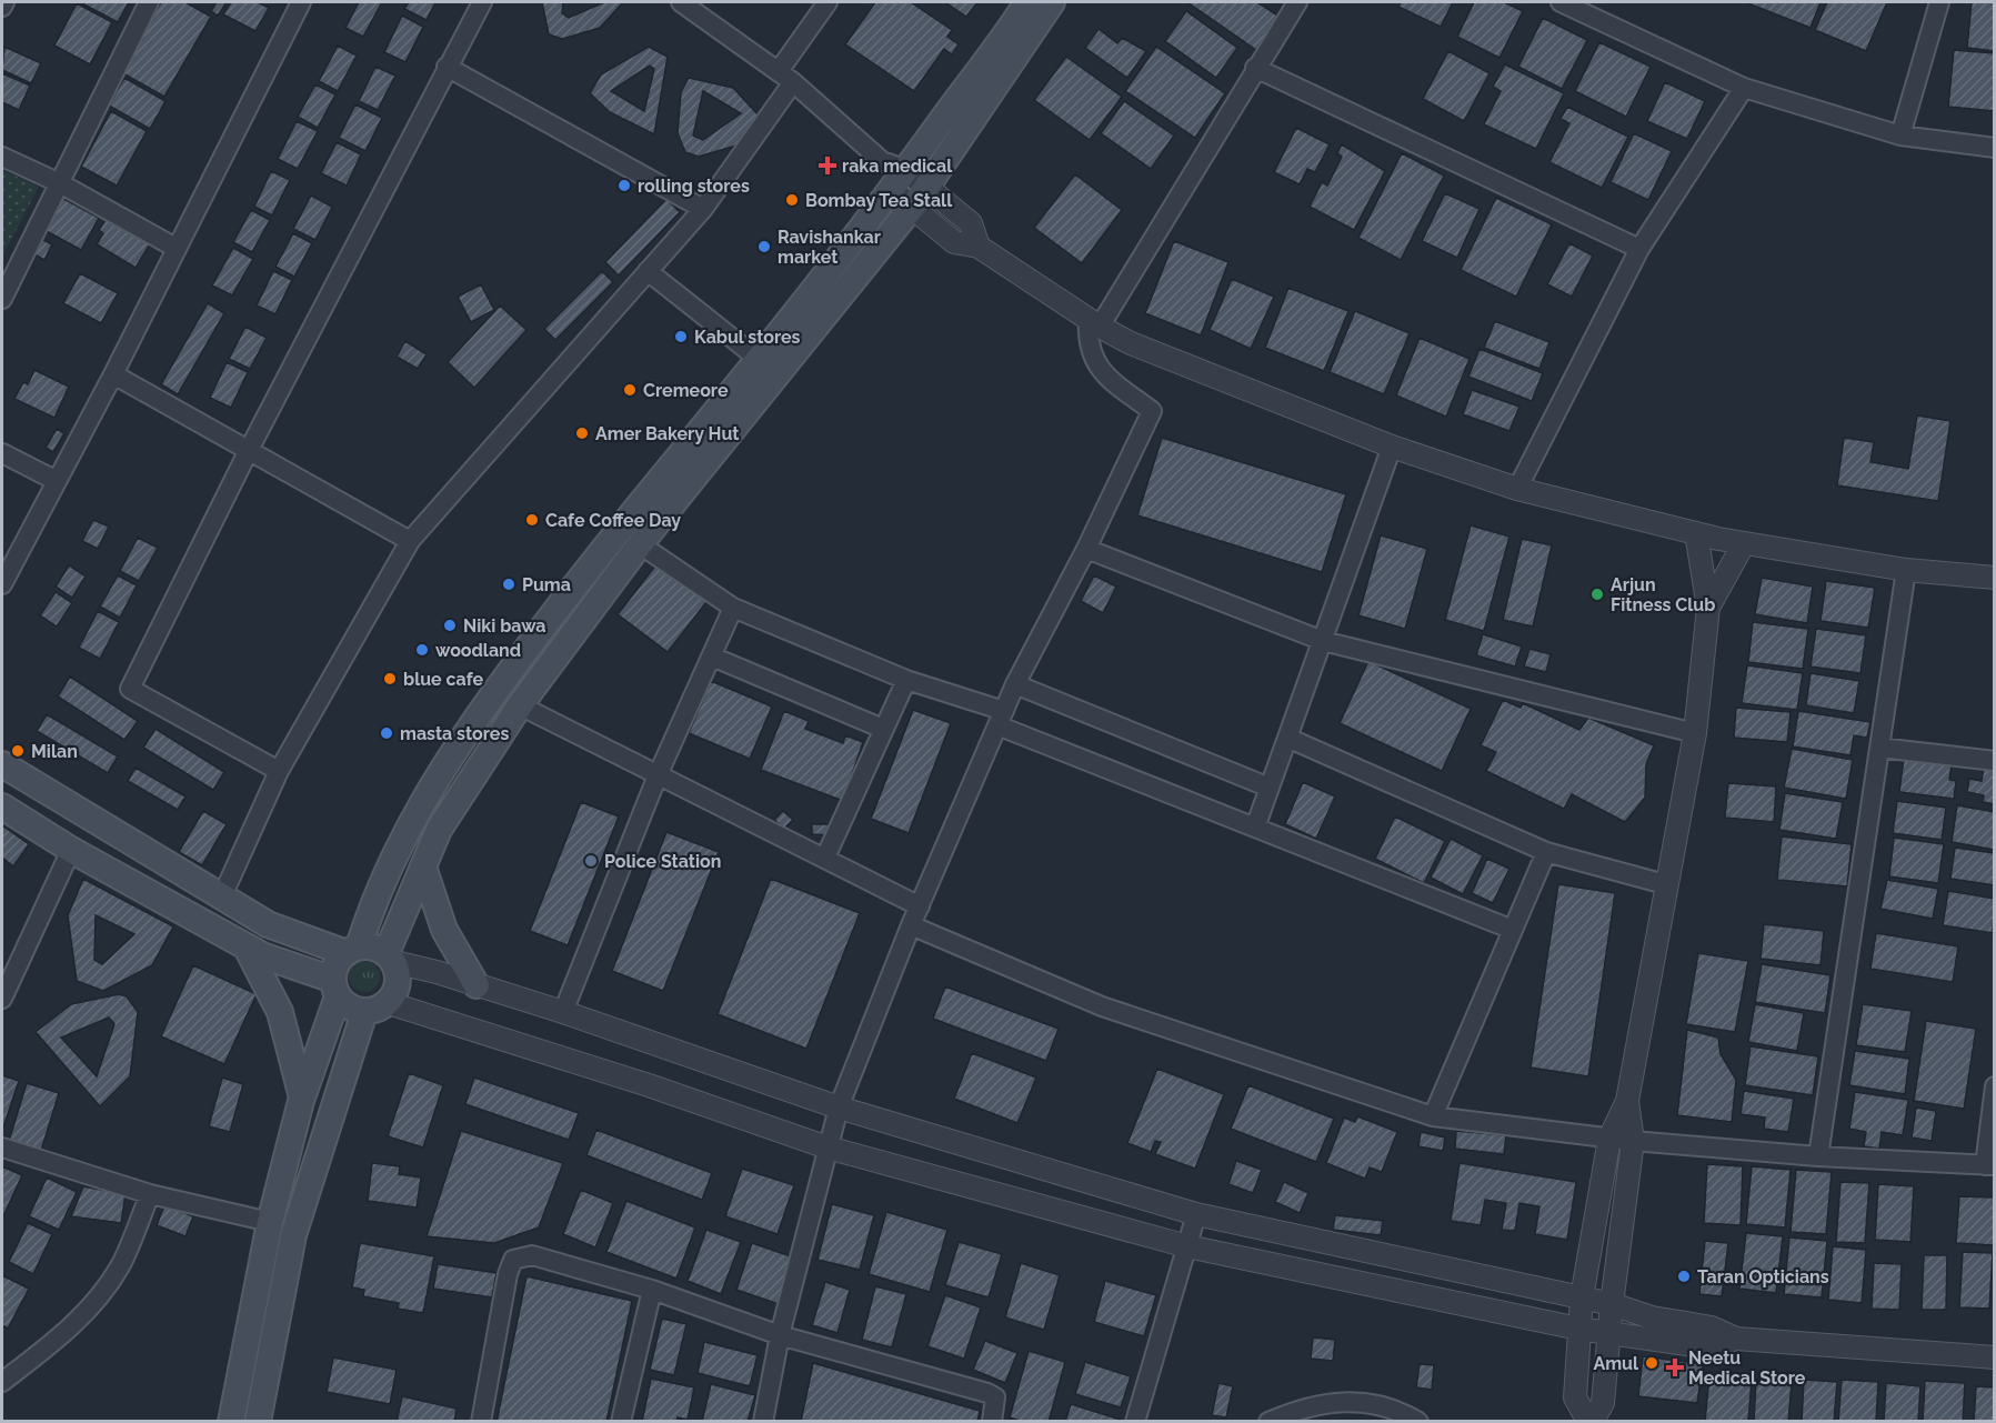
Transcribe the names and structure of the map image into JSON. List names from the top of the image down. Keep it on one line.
{"places":{"health":["raka medical","Neetu Medical Store"],"other":["rolling stores","Bombay Tea Stall","Ravishankar market","Kabul stores","Cremeore","Amer Bakery Hut","Cafe Coffee Day","Puma","Arjun Fitness Club","Niki bawa","woodland","blue cafe","masta stores","Milan","Police Station","Taran Opticians","Amul"]}}
